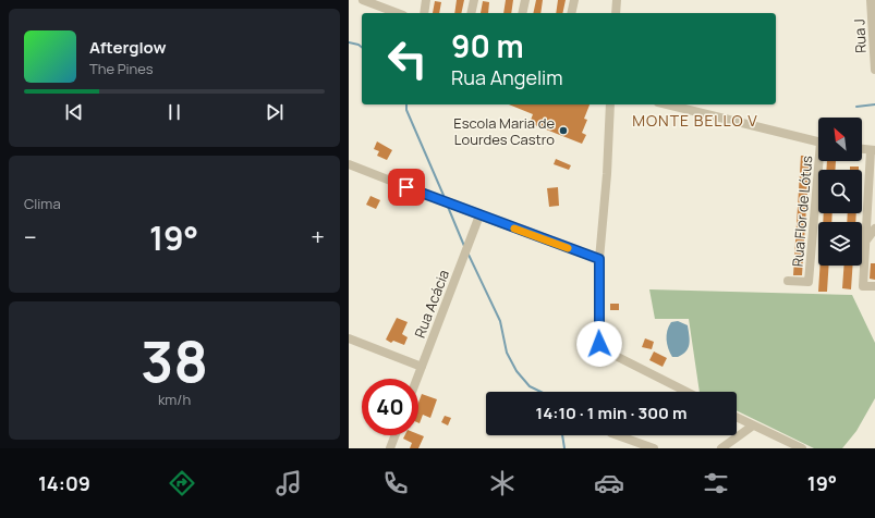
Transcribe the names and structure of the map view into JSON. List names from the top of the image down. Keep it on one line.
{"streets":{"street":["Rua J","Rua Flor de Lótus","Rua Acácia"]},"districts":["MONTE BELLO V"],"places":["Escola Maria de Lourdes Castro"],"north":"top left","page":{"turn":["90 m","Rua Angelim"],"song":["Afterglow","The Pines"],"tile":["Clima",["38","km/h"]],"heat":["−","19°","+"],"limit":"40","trip":"14:10 · 1 min · 300 m","tabs":["14:09","19°"]}}
